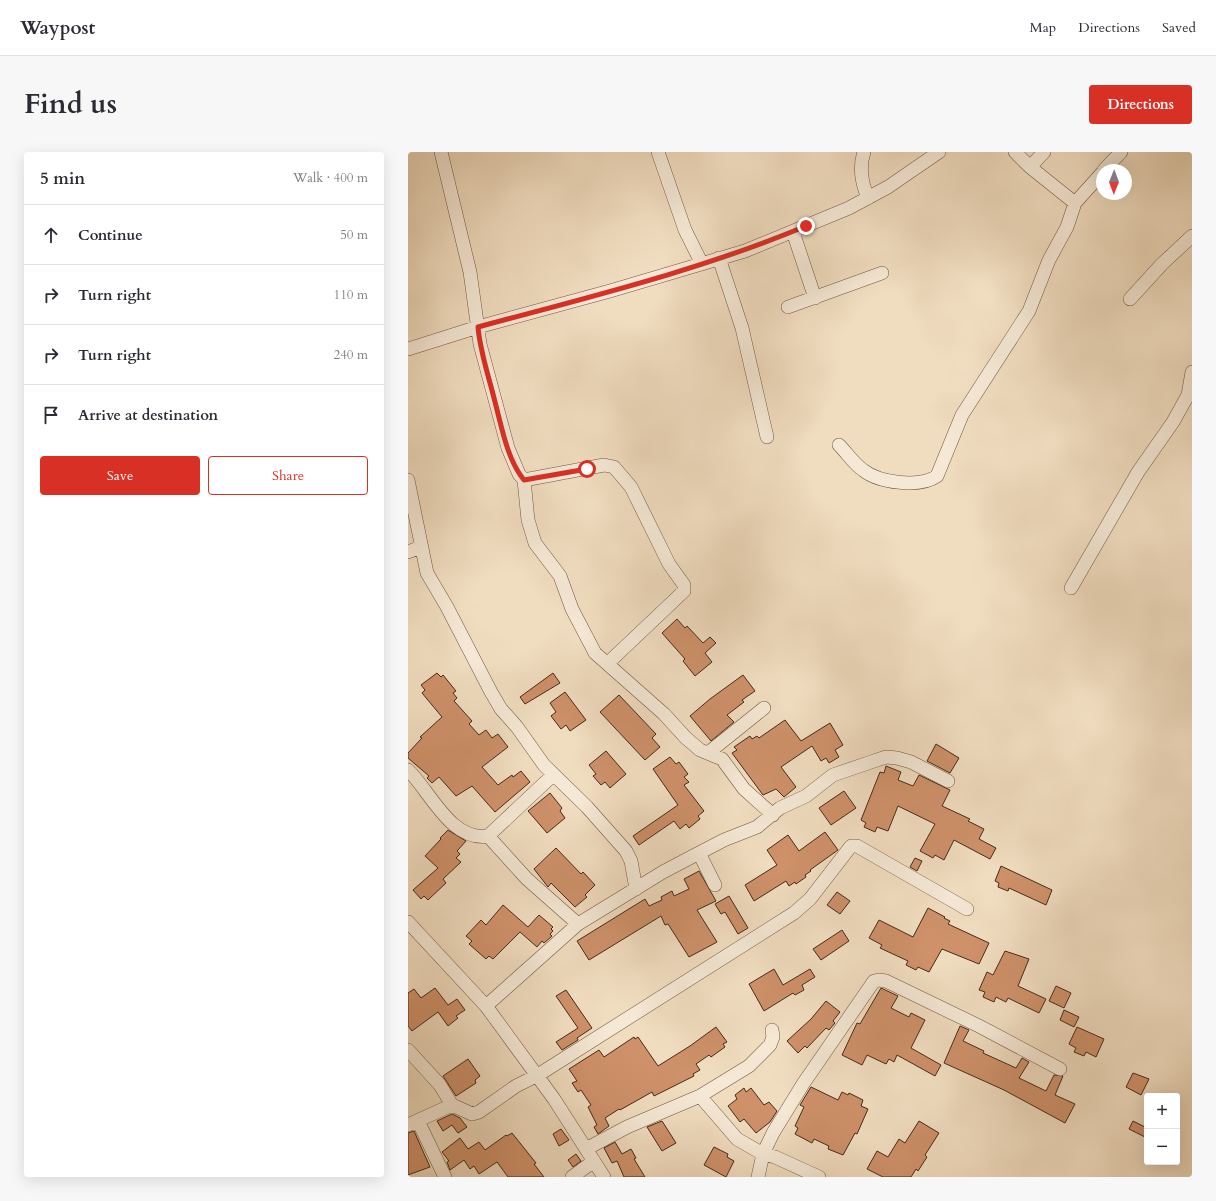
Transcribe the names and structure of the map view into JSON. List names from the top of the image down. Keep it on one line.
{"north":"bottom","page":{"header":"Waypost","nav":["Map","Directions","Saved"],"title":"Find us","buttons":["Directions",["Save","Share"]],"heading":["5 min","Walk · 400 m"],"list":[["Continue","50 m"],["Turn right","110 m"],["Turn right","240 m"],"Arrive at destination"],"map_buttons":["+","−"]}}
